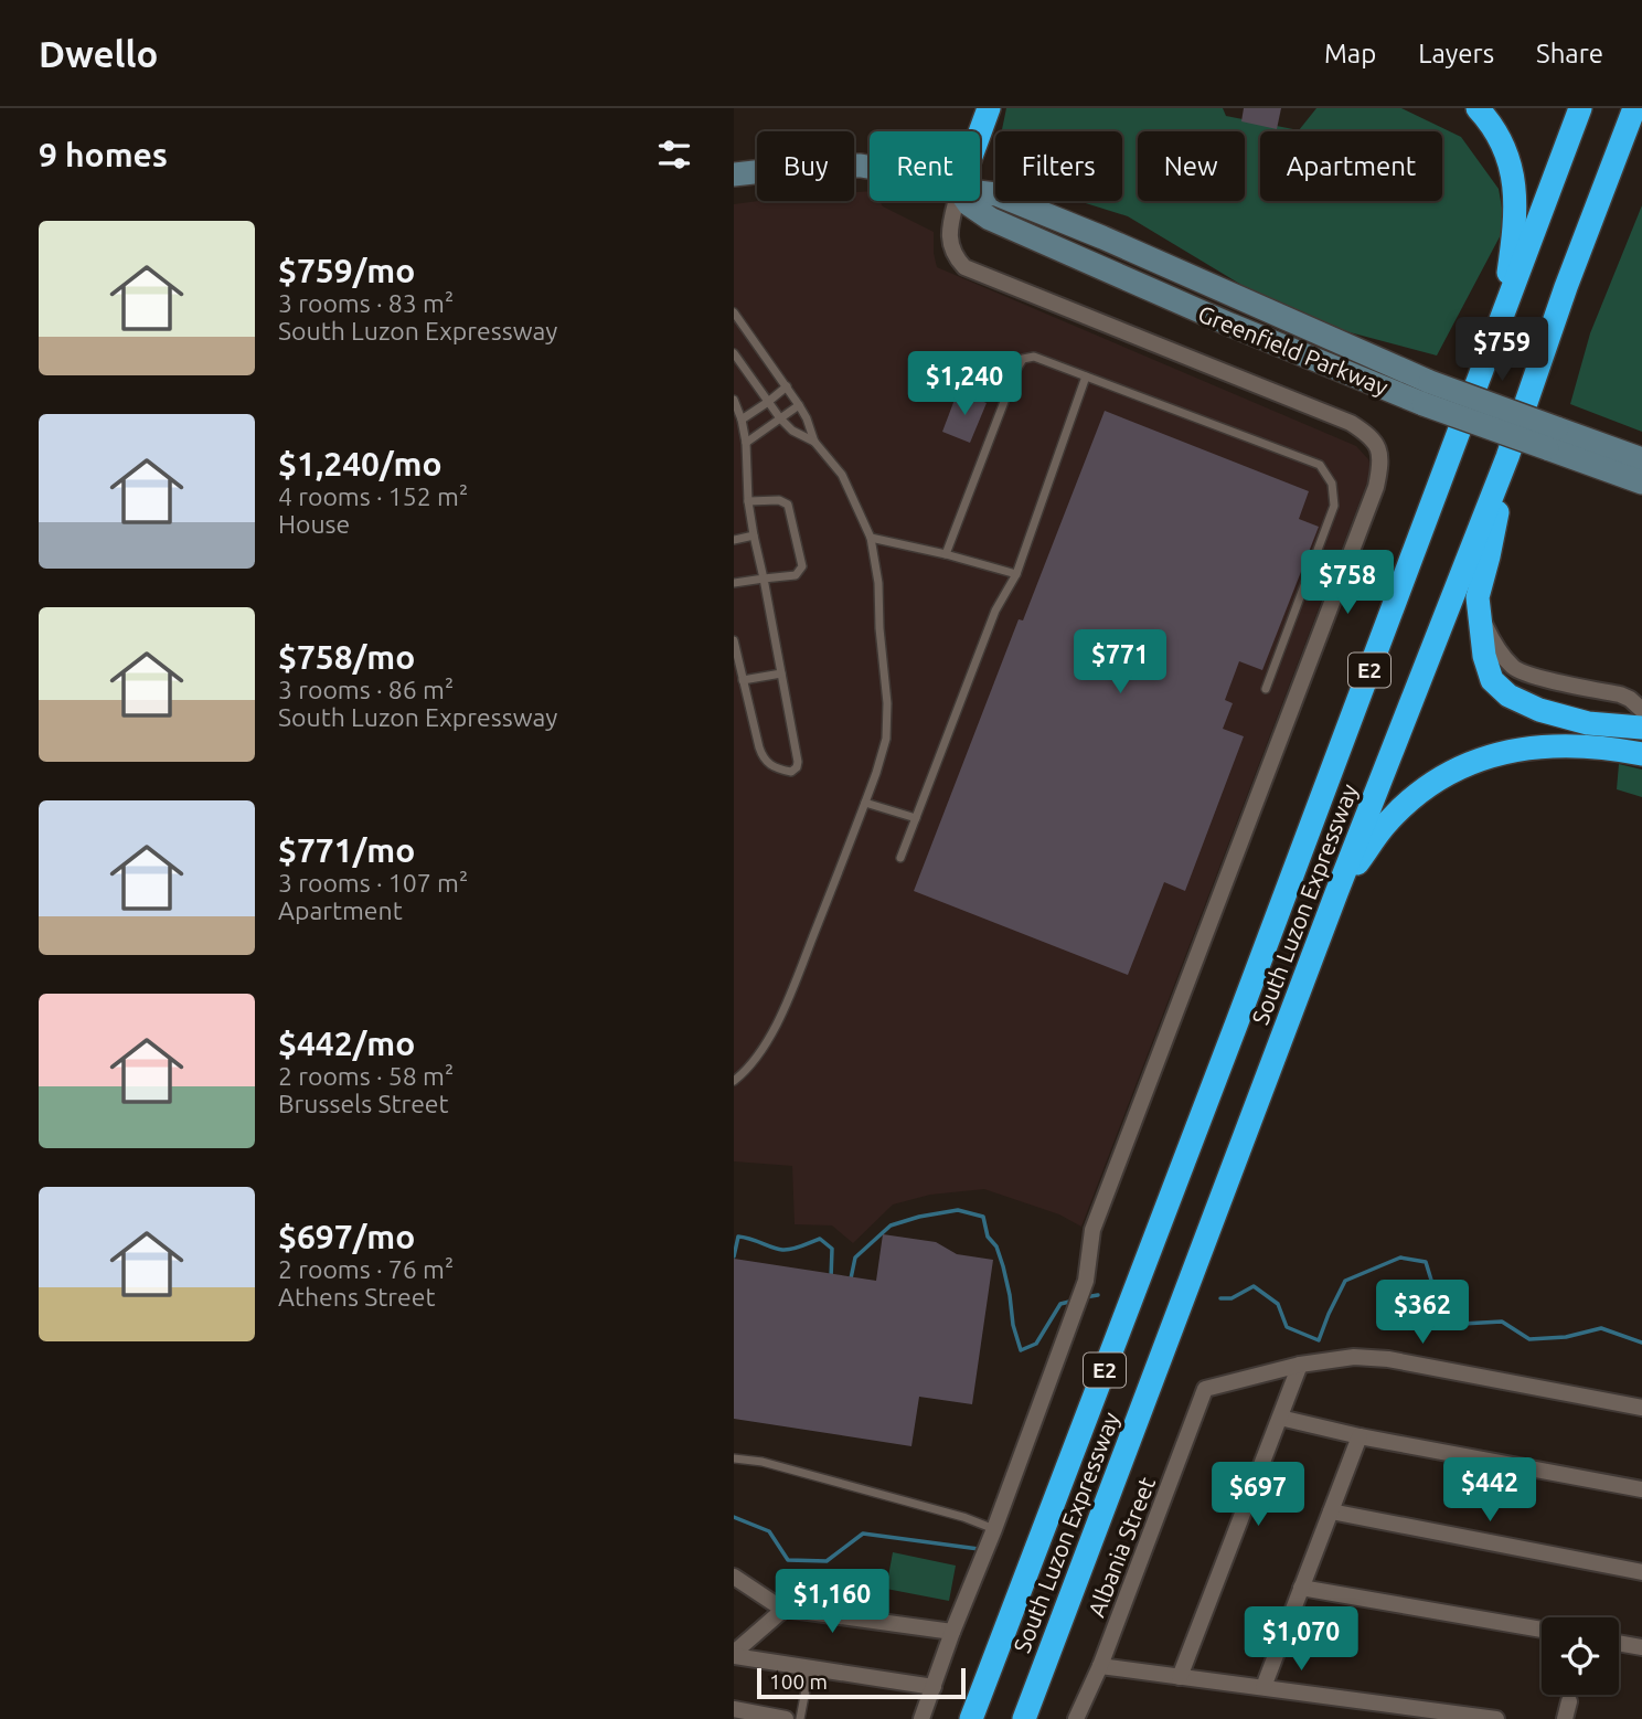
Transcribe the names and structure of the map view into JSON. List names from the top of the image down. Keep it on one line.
{"streets":{"highway":["E2","South Luzon Expressway"],"main road":["Greenfield Parkway"],"street":["Albania Street"]},"scale_bar":"100 m","page":{"header":"Dwello","nav":["Map","Layers","Share"],"heading":"9 homes","chip":["Buy","Rent","Filters","New","Apartment"],"list":[{"name":"$759/mo","note":"3 rooms · 83 m² · South Luzon Expressway"},{"name":"$1,240/mo","note":"4 rooms · 152 m² · House"},{"name":"$758/mo","note":"3 rooms · 86 m² · South Luzon Expressway"},{"name":"$771/mo","note":"3 rooms · 107 m² · Apartment"},{"name":"$442/mo","note":"2 rooms · 58 m² · Brussels Street"},{"name":"$697/mo","note":"2 rooms · 76 m² · Athens Street"}],"price":["$759","$1,240","$758","$771","$362","$442","$697","$1,160","$1,070"],"scale":"100 m"}}
